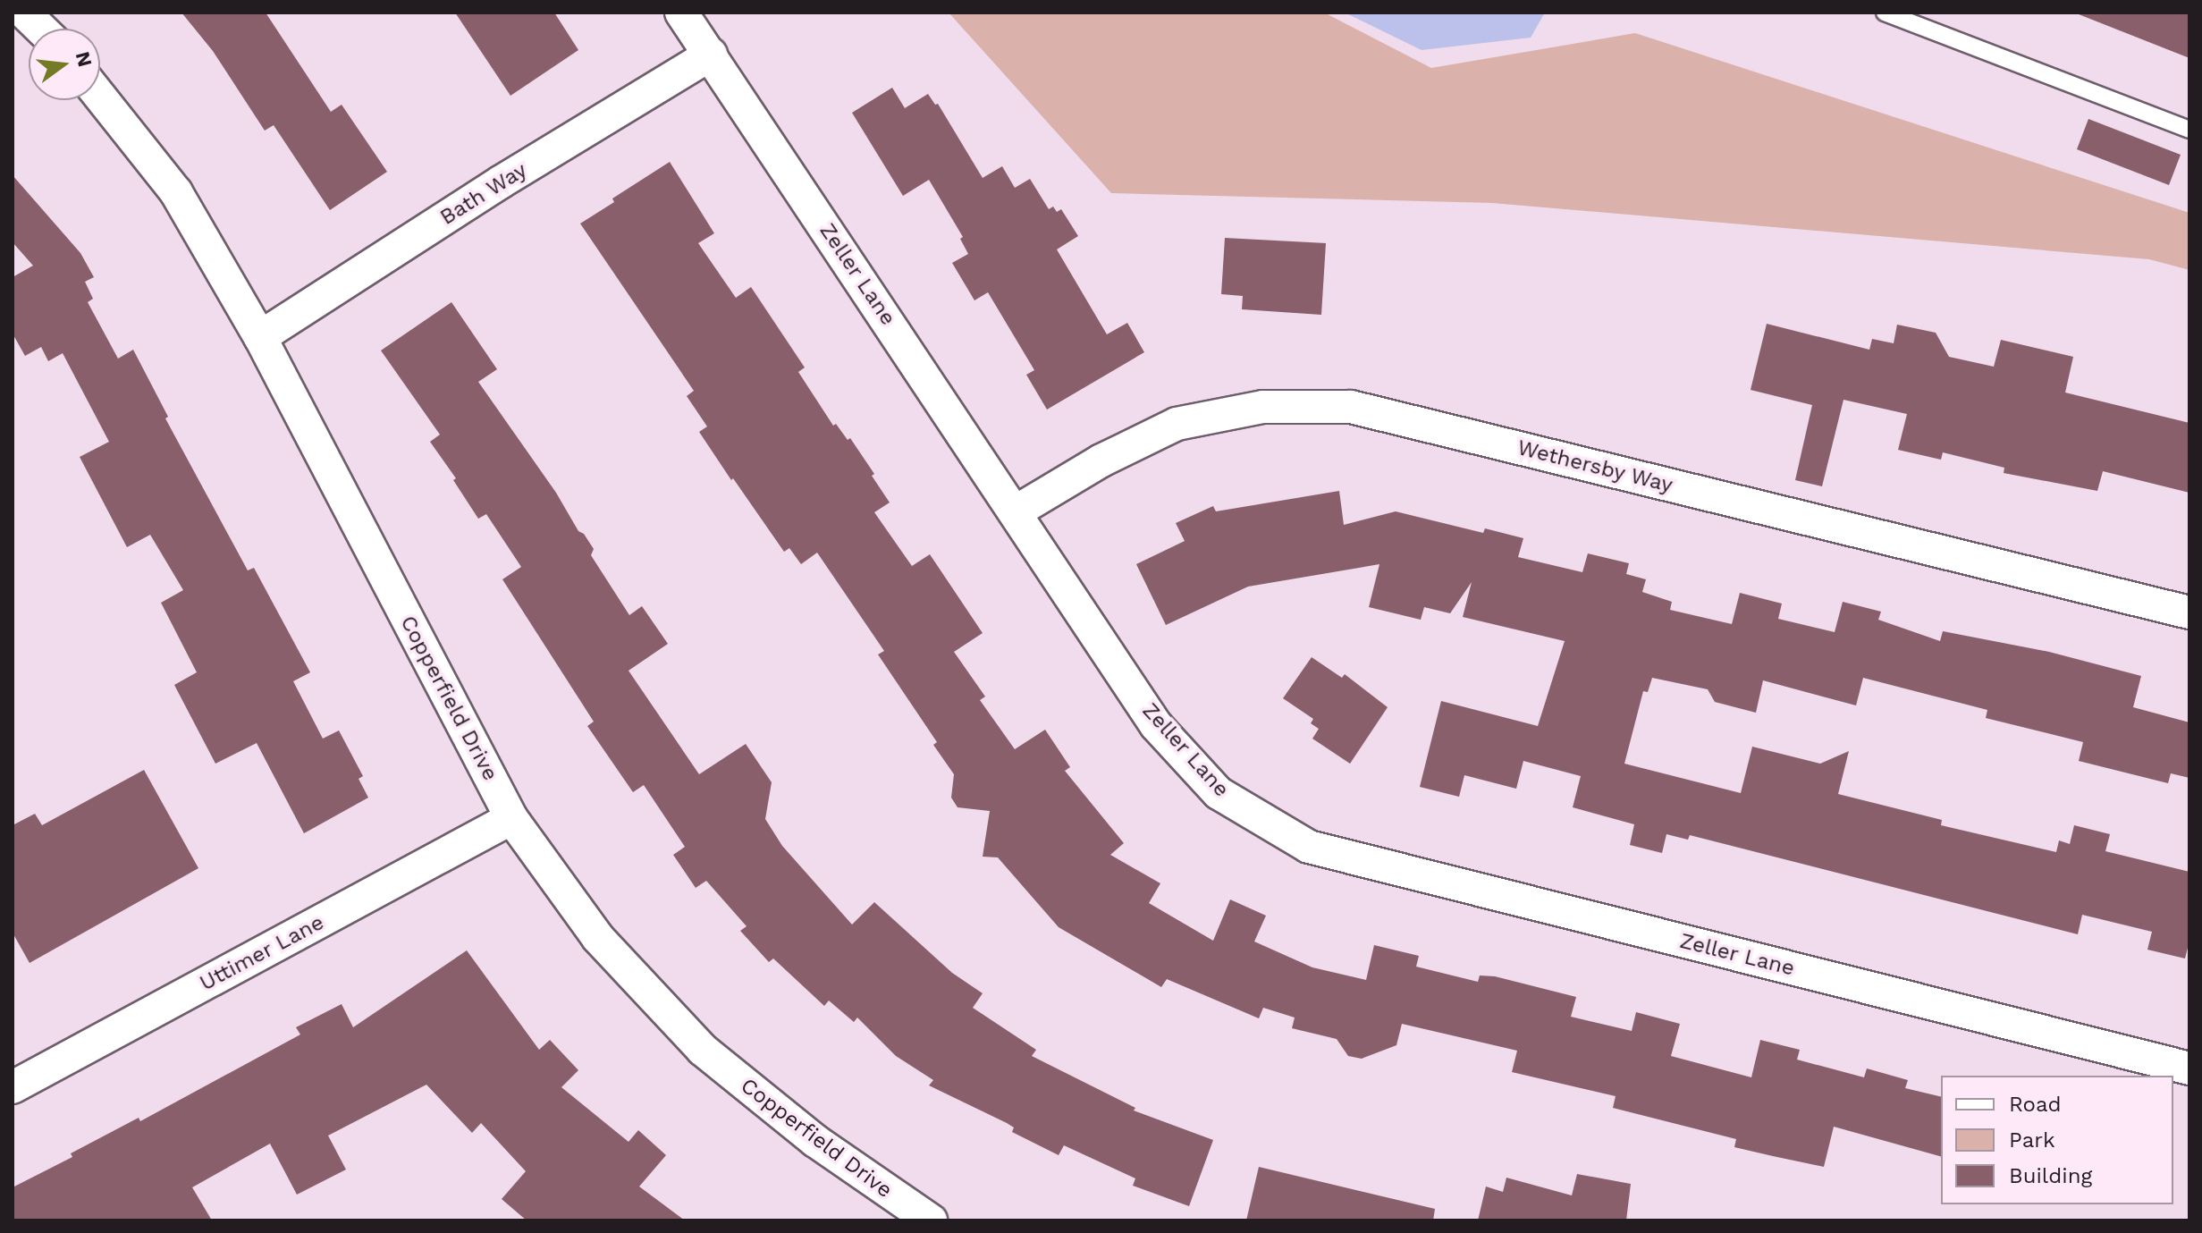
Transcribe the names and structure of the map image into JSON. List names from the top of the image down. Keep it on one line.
{"streets":{"street":["Bath Way","Zeller Lane","Wethersby Way","Copperfield Drive","Uttimer Lane"]},"crossings":[["Bath Way","Zeller Lane"],["Bath Way","Copperfield Drive"],["Zeller Lane","Wethersby Way"],["Copperfield Drive","Uttimer Lane"]],"legend":["Road","Park","Building"],"north":"right"}
